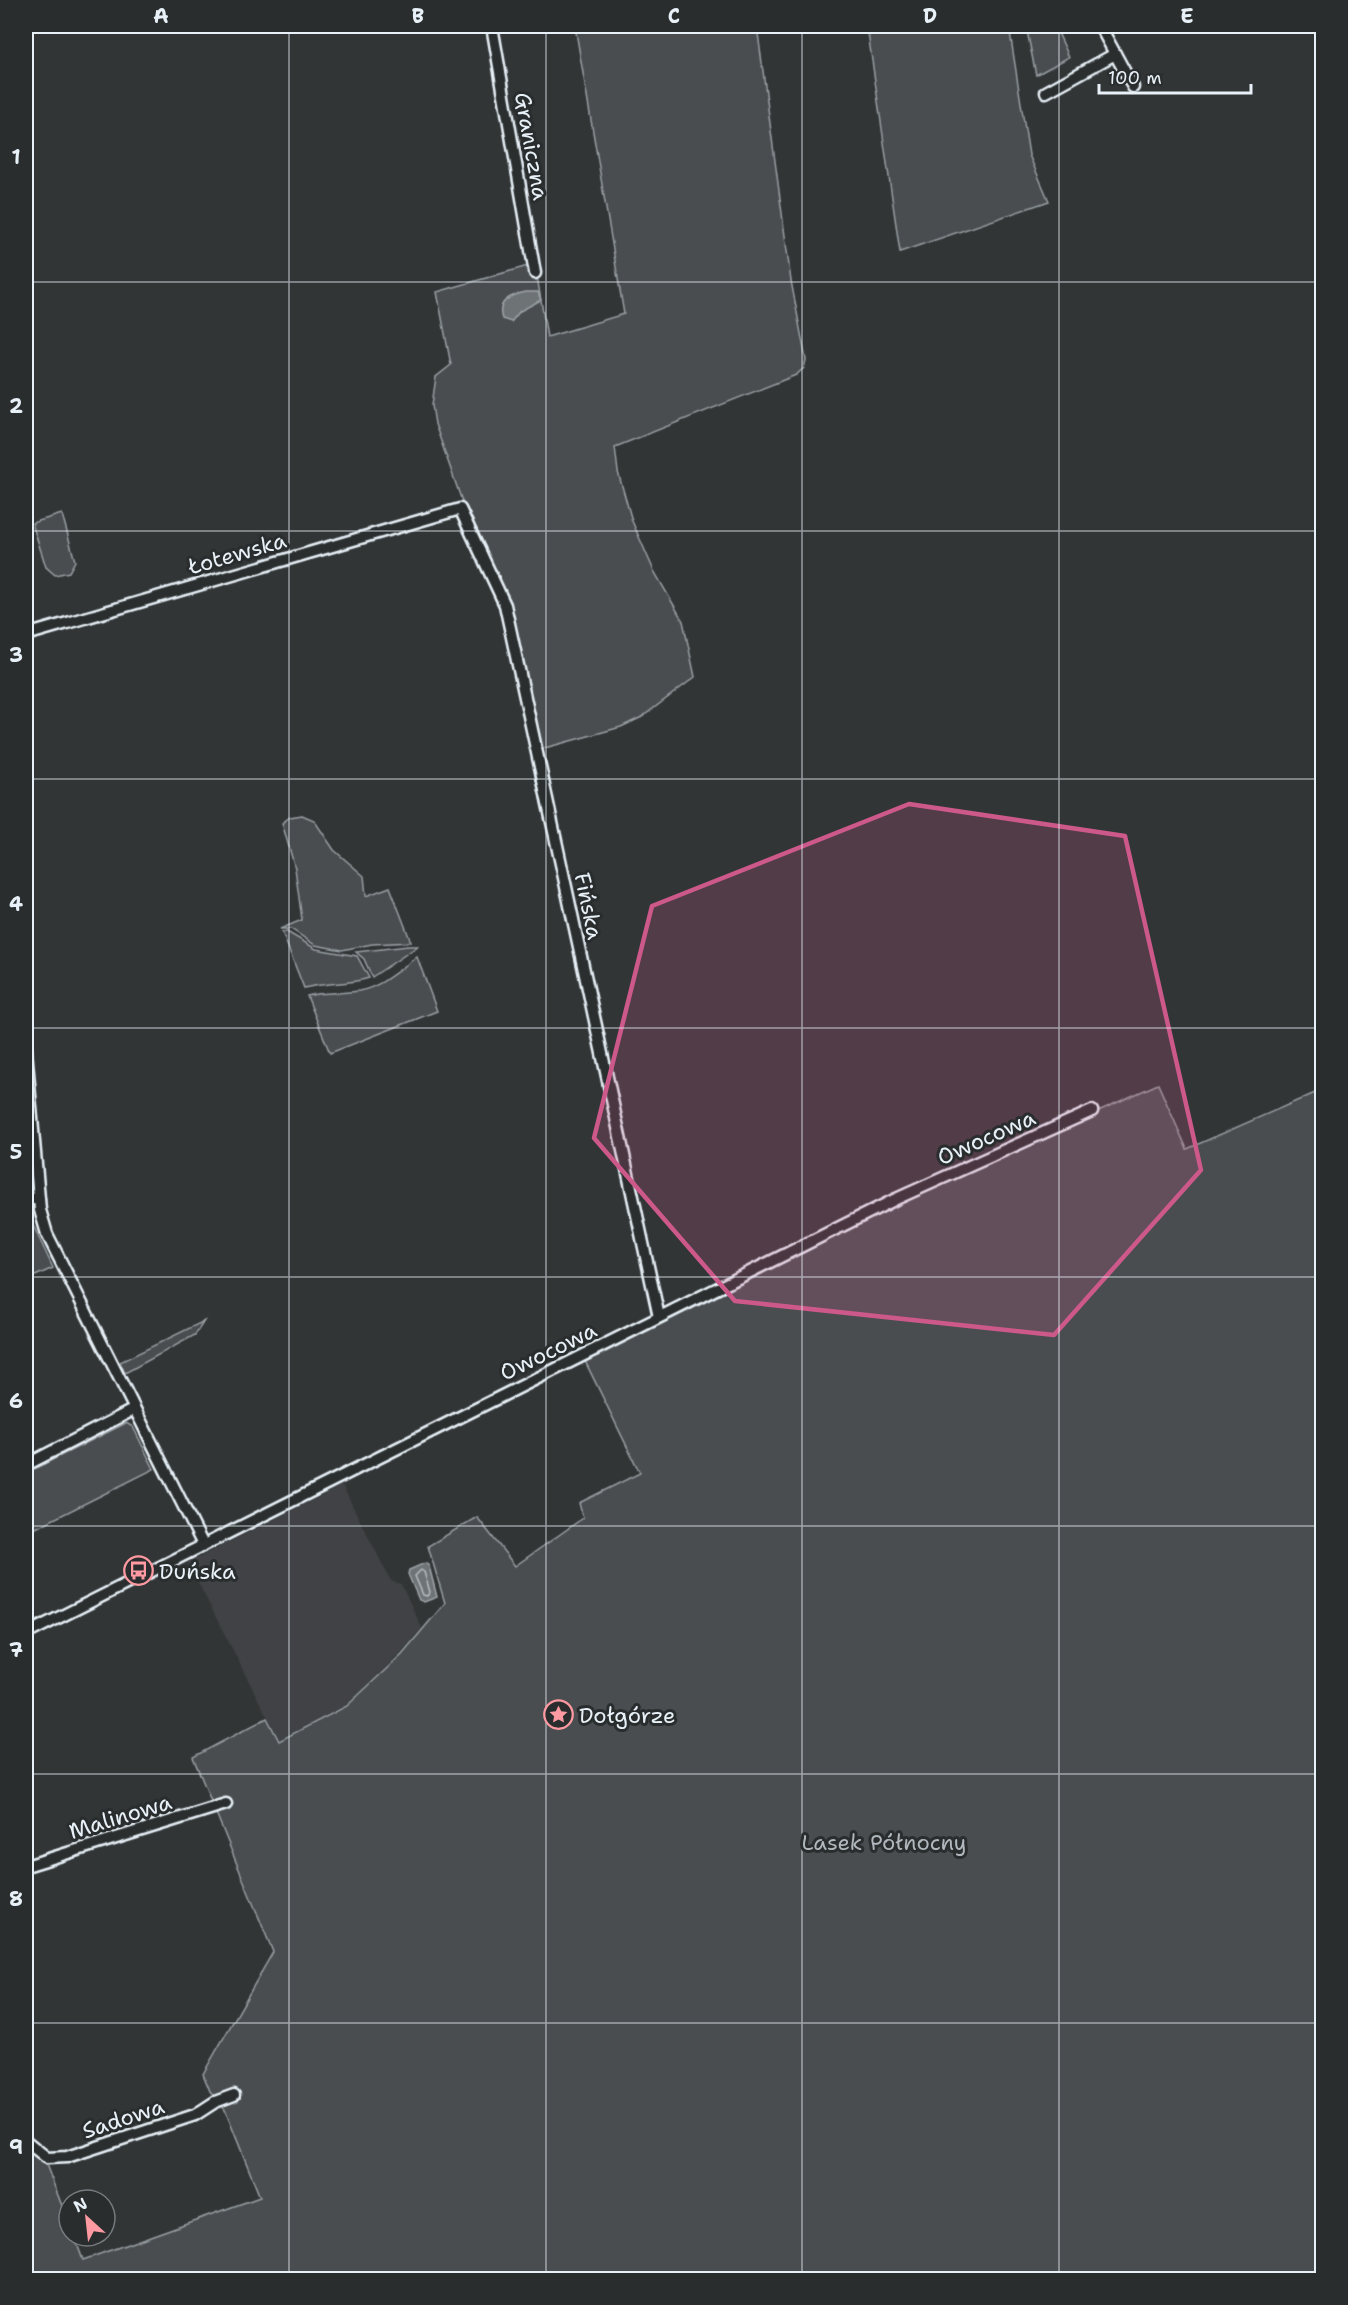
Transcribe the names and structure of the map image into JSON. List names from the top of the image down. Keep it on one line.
{"streets":{"street":["Graniczna","Łotewska","Fińska","Owocowa","Malinowa","Sadowa"]},"crossings":[["Łotewska","Fińska"],["Fińska","Owocowa"]],"parks":["Lasek Północny"],"places":{"bus stop":["Duńska"],"place":["Dołgórze"]},"scale_bar":"100 m","north":"top left","grid":{"columns":["A","B","C","D","E"],"rows":["1","2","3","4","5","6","7","8","9"]}}
